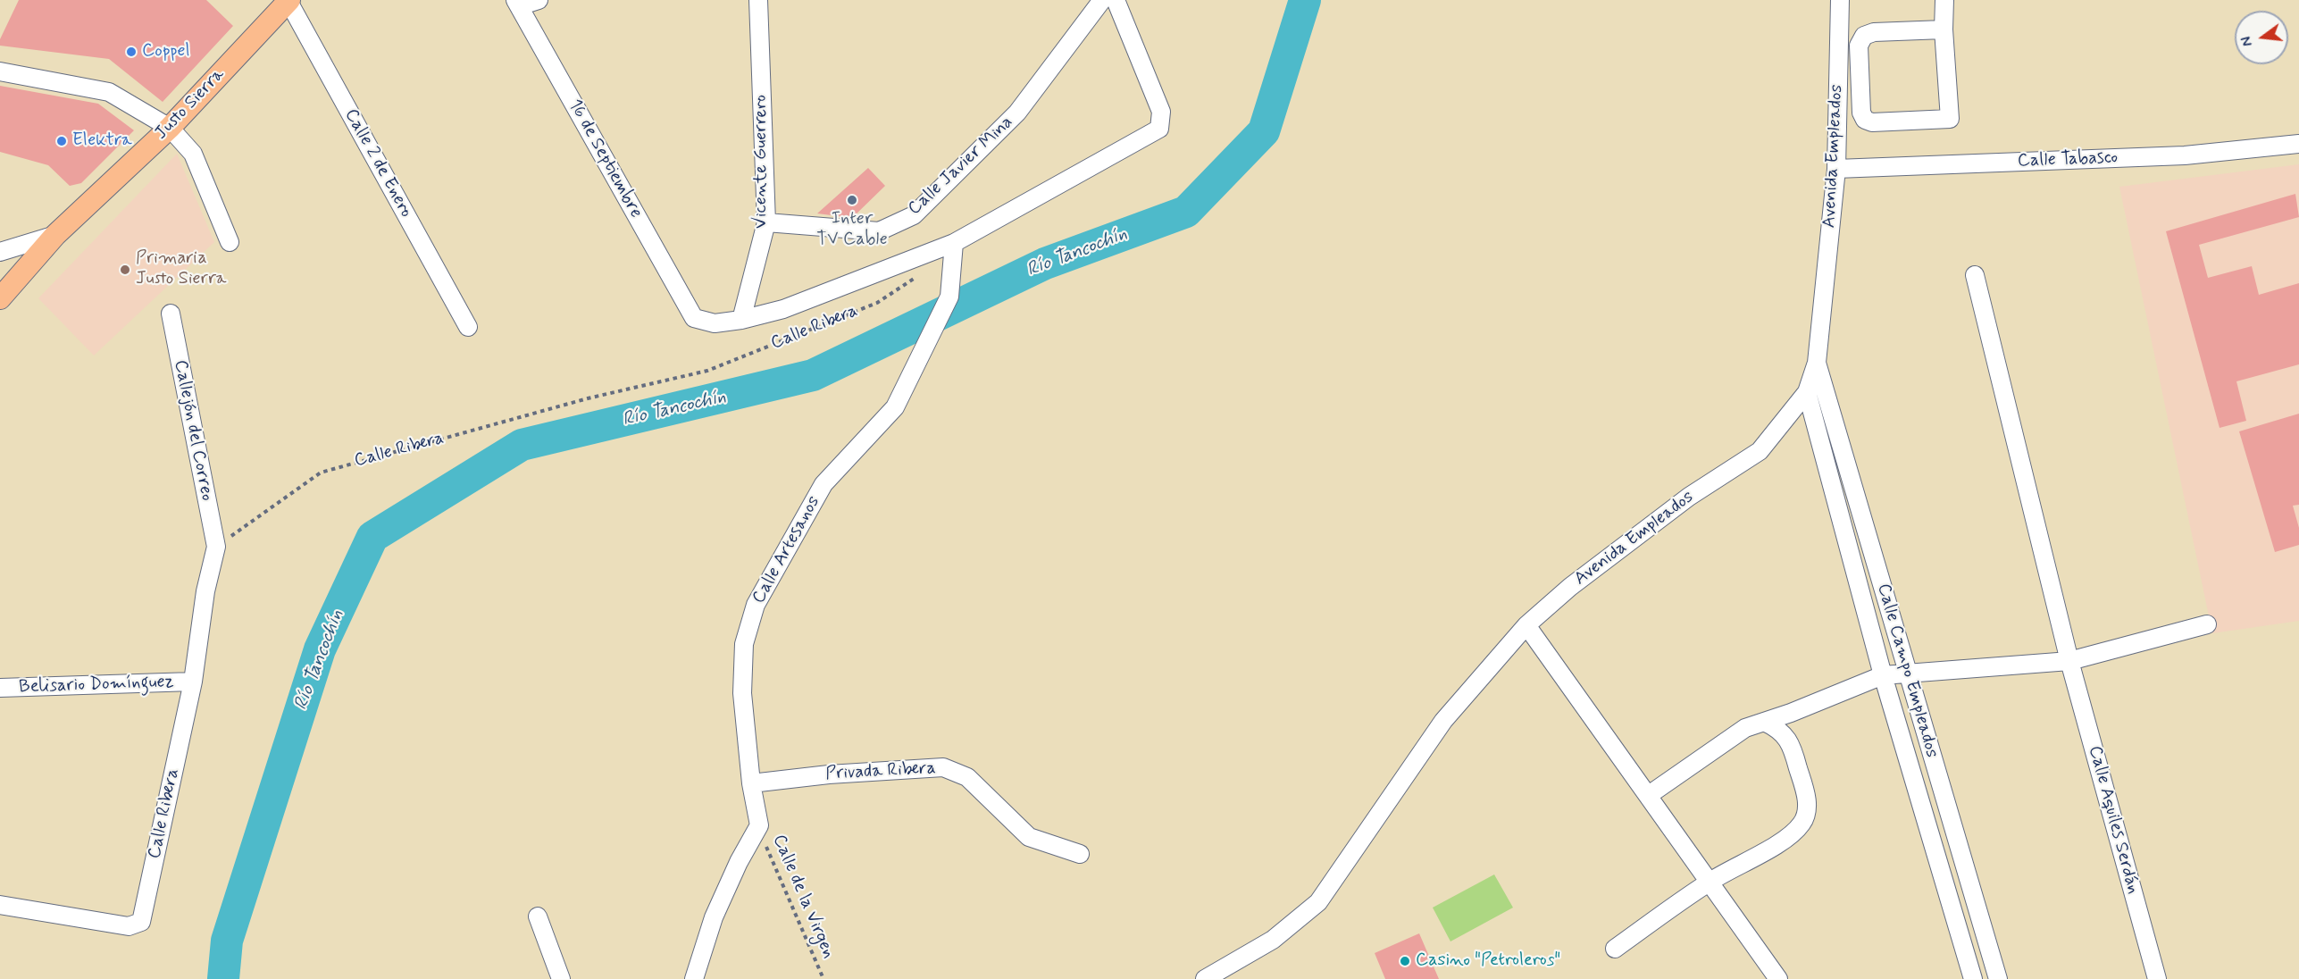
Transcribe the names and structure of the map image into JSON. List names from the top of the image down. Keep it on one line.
{"streets":{"main road":["Justo Sierra"],"street":["Avenida Empleados","16 de Septiembre","Calle Tabasco","Vicente Guerrero","Calle 2 de Enero","Calle Javier Mina","Calle Ribera","Callejón del Correo","Calle Artesanos","Calle Campo Empleados","Belisario Domínguez","Privada Ribera","Calle Aquiles Serdán"],"path":["Calle de la Virgen"]},"crossings":[["Justo Sierra","Calle 2 de Enero"],["Avenida Empleados","Calle Tabasco"],["Avenida Empleados","Calle Campo Empleados"],["16 de Septiembre","Calle Ribera"],["Vicente Guerrero","Calle Javier Mina"],["Vicente Guerrero","Calle Ribera"],["Calle Ribera","Callejón del Correo"],["Calle Ribera","Calle Artesanos"],["Calle Ribera","Belisario Domínguez"],["Calle Artesanos","Privada Ribera"],["Calle Artesanos","Calle de la Virgen"]],"water":["Río Tancochín"],"places":["Coppel","Elektra","Inter TV Cable","Primaria Justo Sierra","Casino \"Petroleros\""],"north":"left"}
